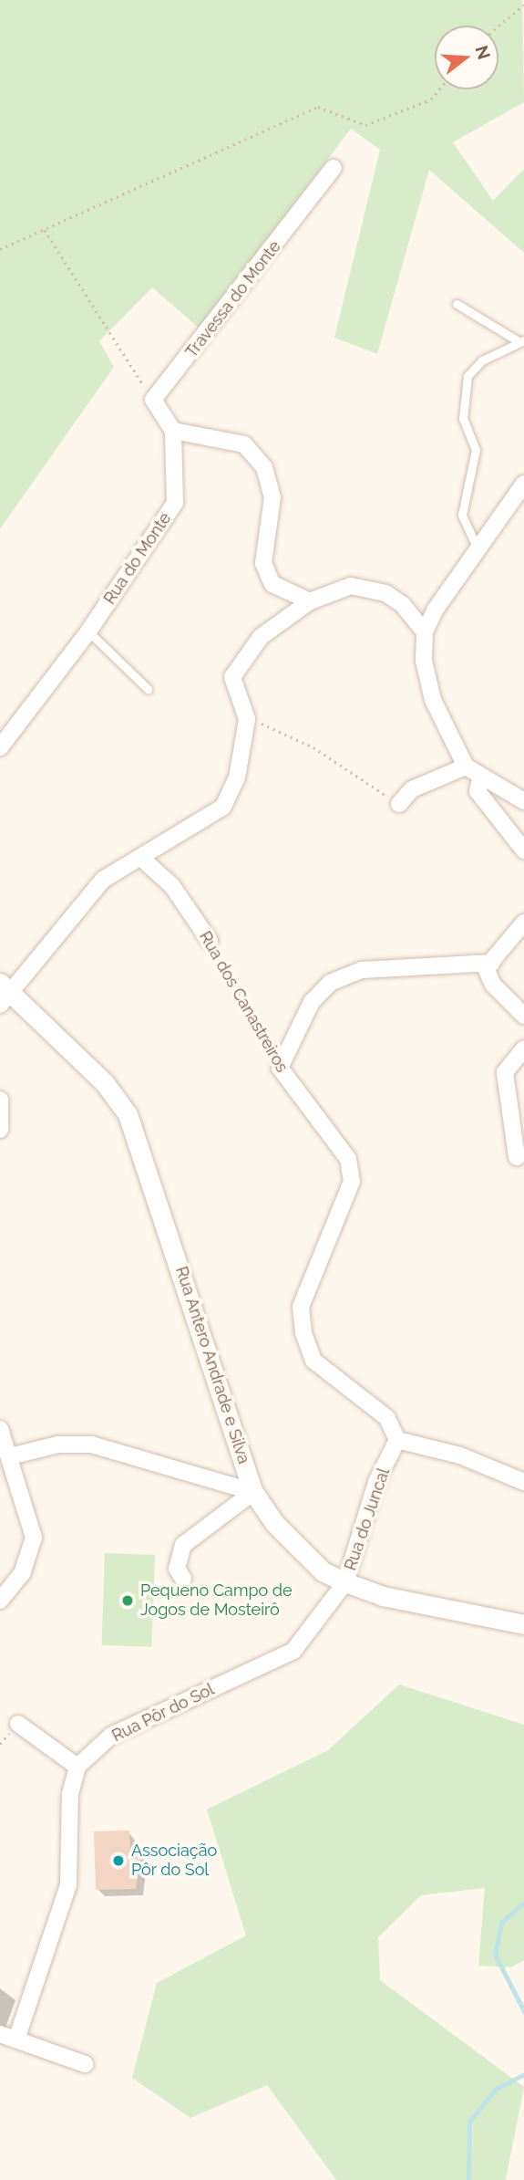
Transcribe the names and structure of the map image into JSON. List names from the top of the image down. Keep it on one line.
{"streets":{"street":["Travessa do Monte","Rua do Monte","Rua dos Canastreiros","Rua Antero Andrade e Silva","Rua do Juncal","Rua Pôr do Sol"]},"crossings":[["Rua dos Canastreiros","Rua do Juncal"],["Rua Antero Andrade e Silva","Rua do Juncal"],["Rua Antero Andrade e Silva","Rua Pôr do Sol"],["Rua do Juncal","Rua Pôr do Sol"]],"places":["Pequeno Campo de Jogos de Mosteirô","Associação Pôr do Sol"],"north":"right"}
